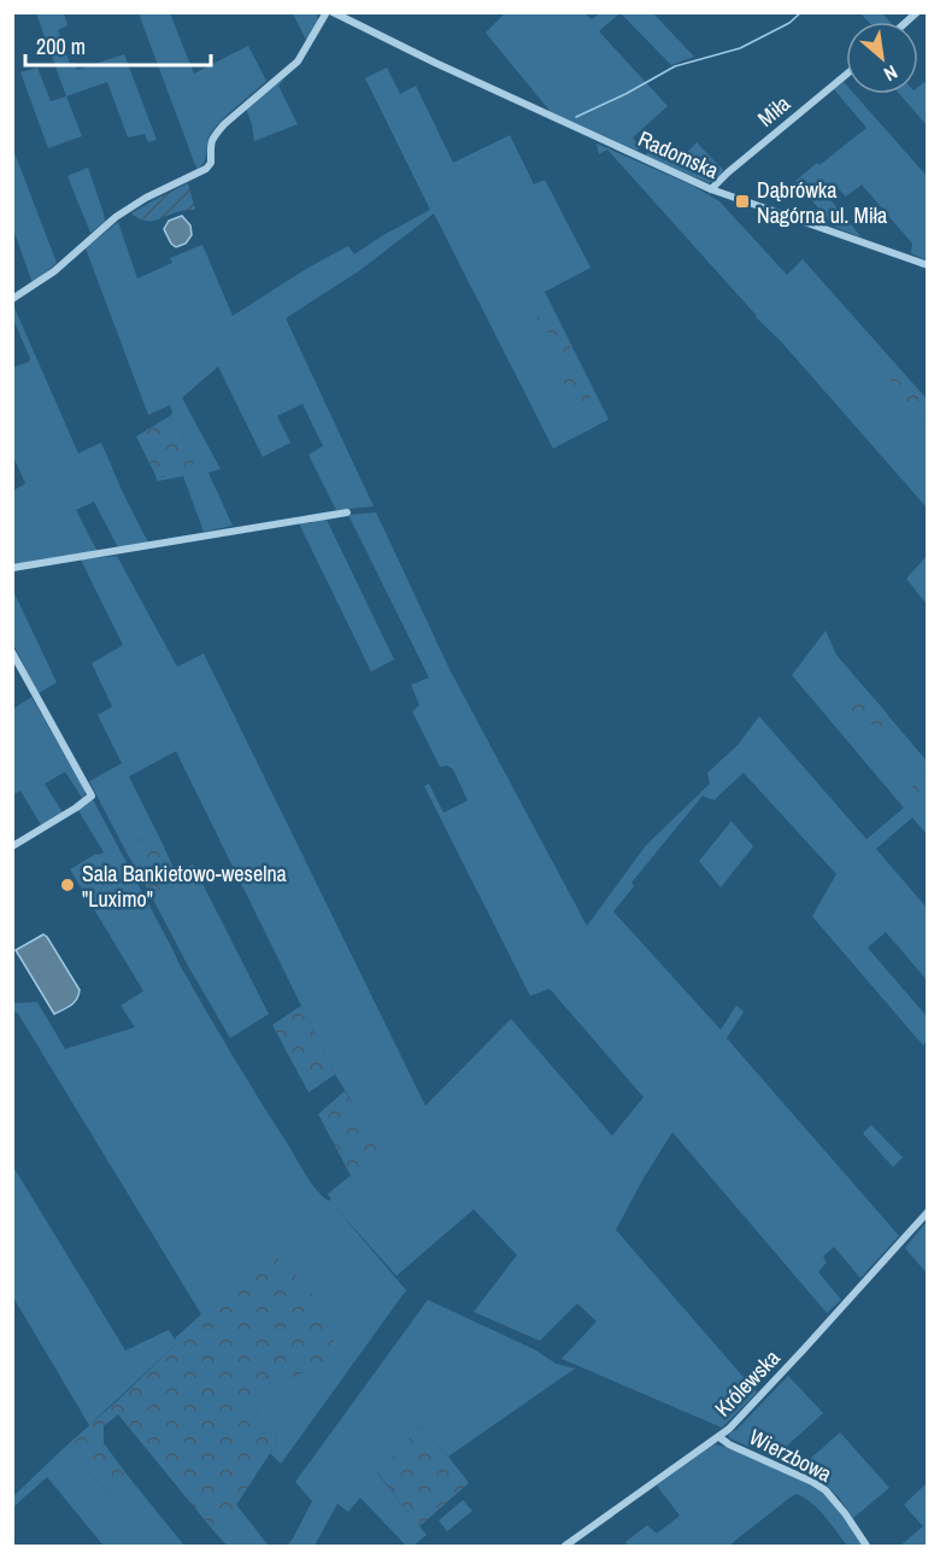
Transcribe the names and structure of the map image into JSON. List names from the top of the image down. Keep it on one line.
{"streets":{"street":["Miła","Radomska","Królewska","Wierzbowa"]},"crossings":[["Miła","Radomska"],["Królewska","Wierzbowa"]],"places":{"transit":["Dąbrówka Nagórna ul. Miła"],"other":["Sala Bankietowo-weselna \"Luximo\""]},"scale_bar":"200 m","north":"bottom right"}
